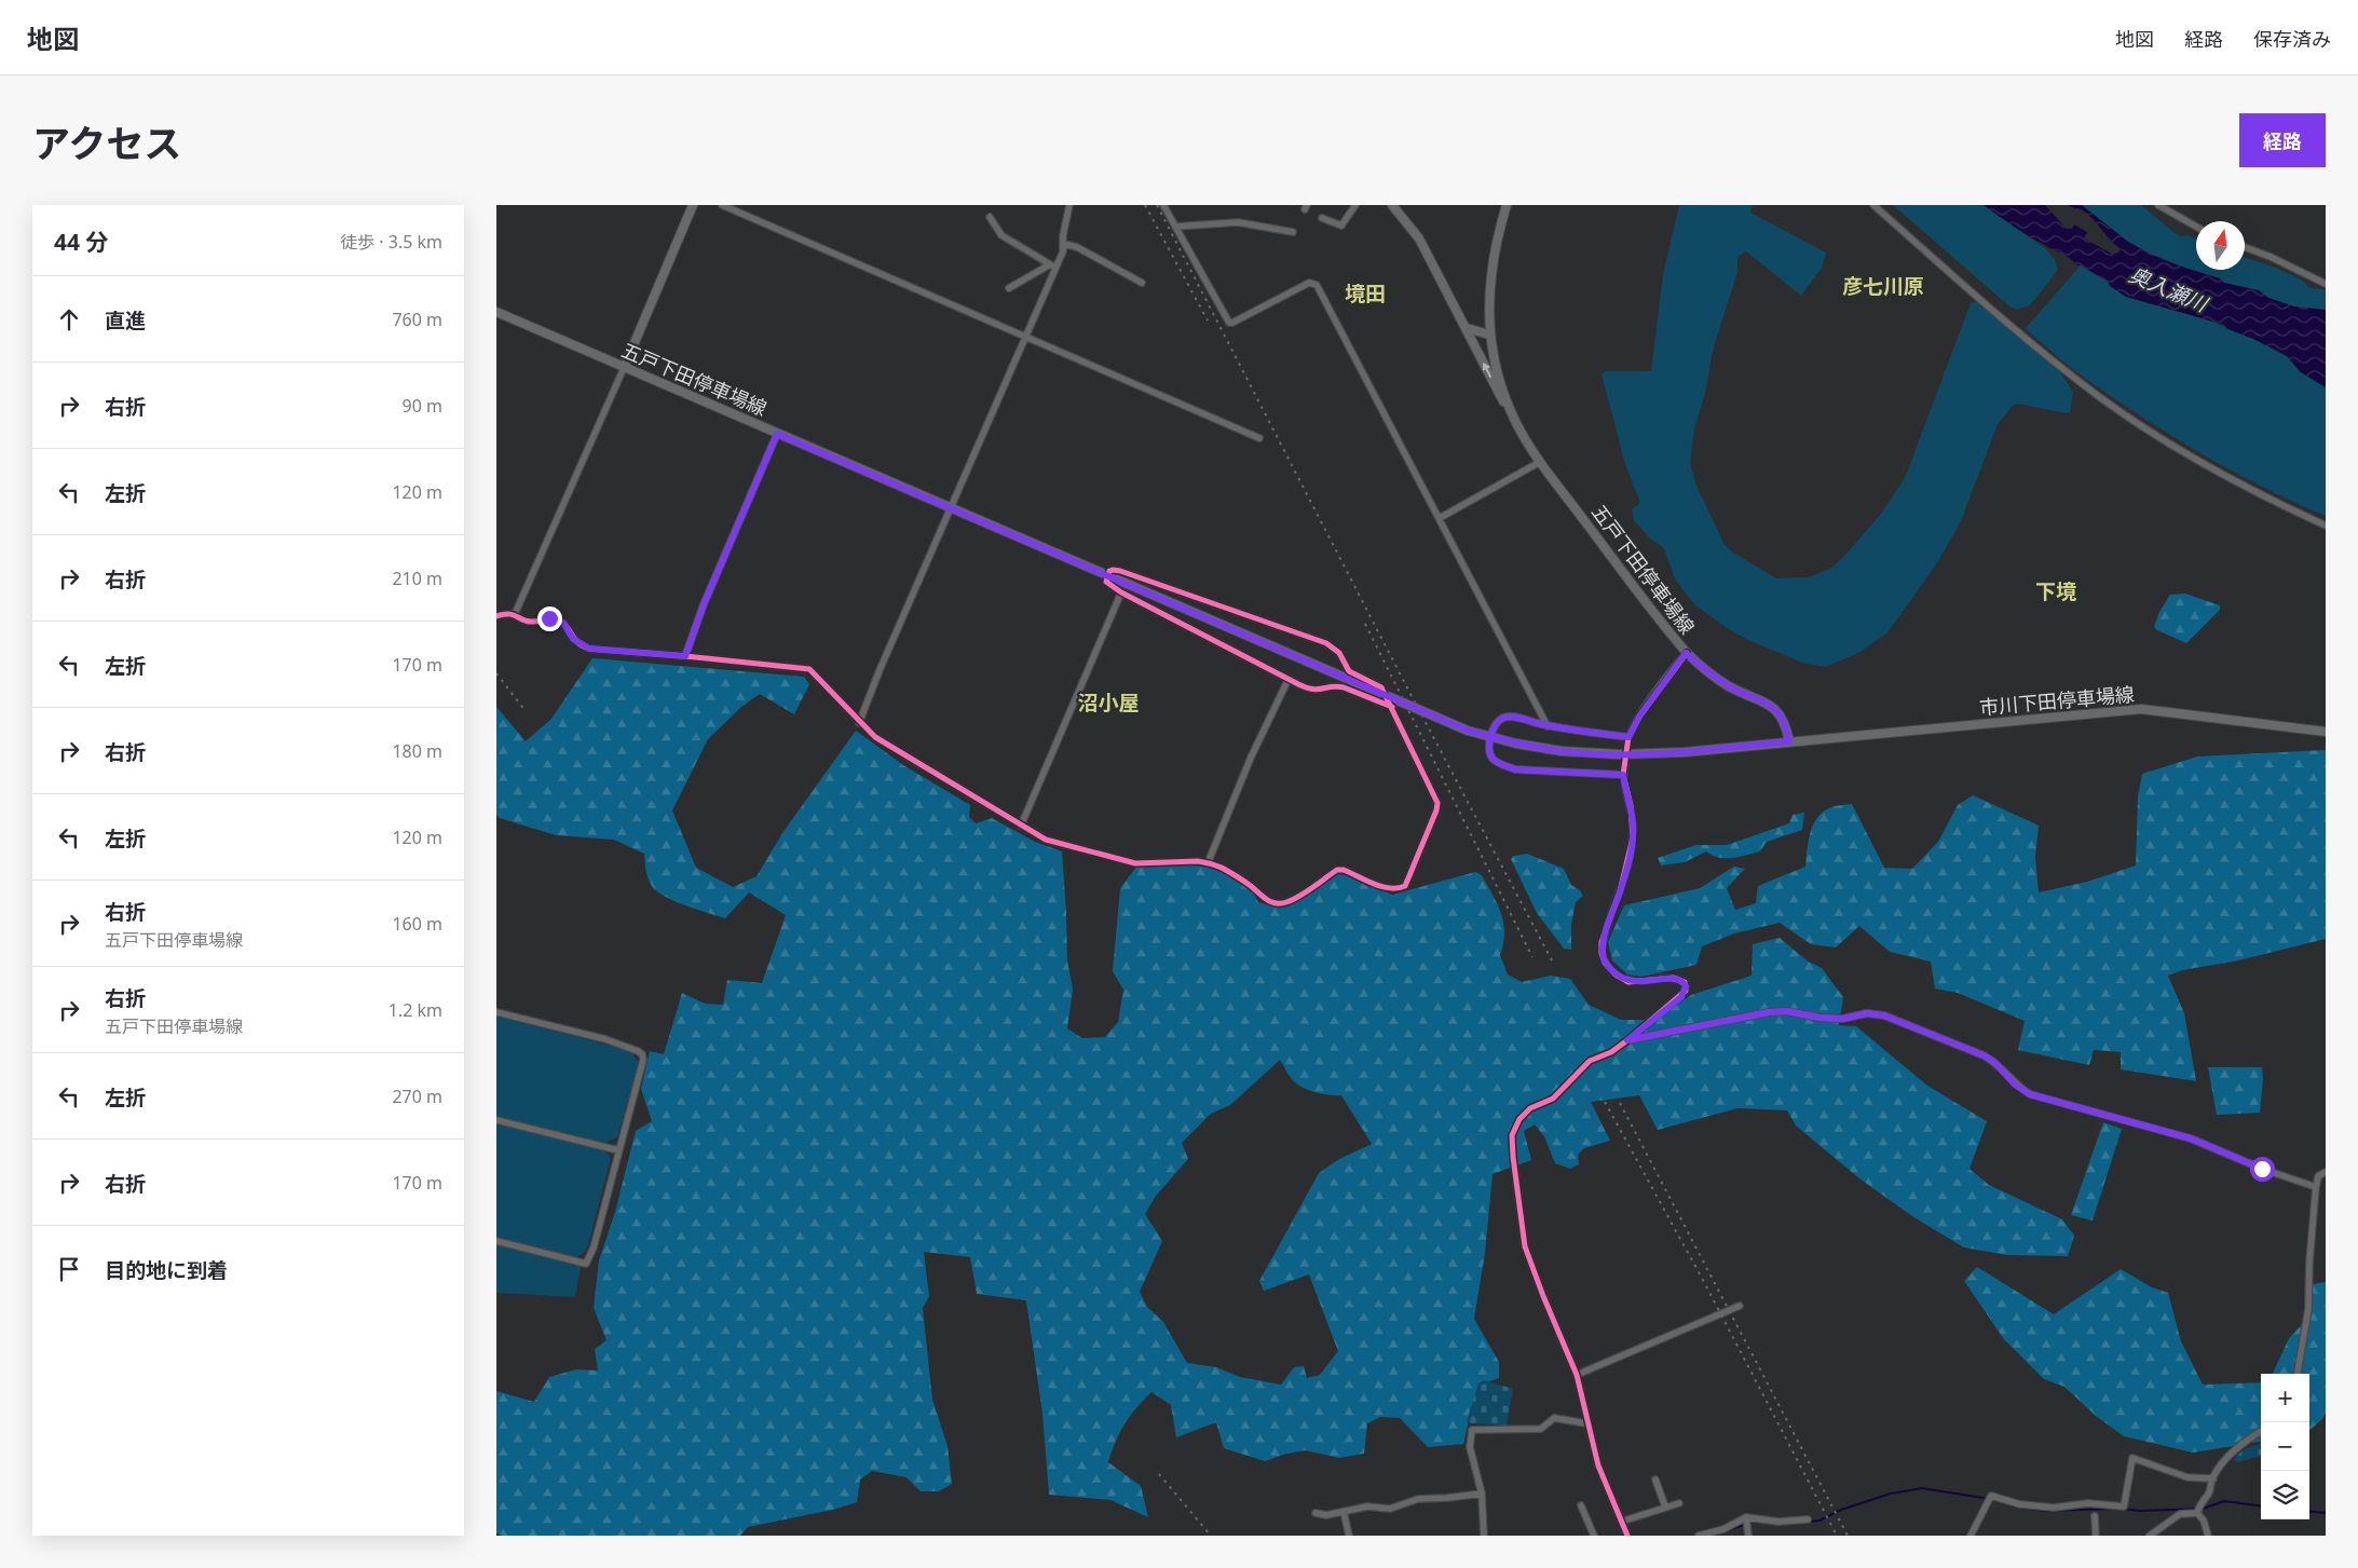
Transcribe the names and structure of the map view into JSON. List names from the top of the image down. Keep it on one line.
{"streets":{"main road":["五戸下田停車場線","市川下田停車場線"]},"crossings":[["五戸下田停車場線","市川下田停車場線"]],"districts":["彦七川原","境田","下境","沼小屋"],"water":["奥入瀬川"],"north":"top","page":{"header":"地図","nav":["地図","経路","保存済み"],"title":"アクセス","buttons":"経路","heading":["44 分","徒歩 · 3.5 km"],"list":[["直進","760 m"],["右折","90 m"],["左折","120 m"],["右折","210 m"],["左折","170 m"],["右折","180 m"],["左折","120 m"],["右折","五戸下田停車場線","160 m"],["右折","五戸下田停車場線","1.2 km"],["左折","270 m"],["右折","170 m"],"目的地に到着"],"map_buttons":["+","−"]}}
